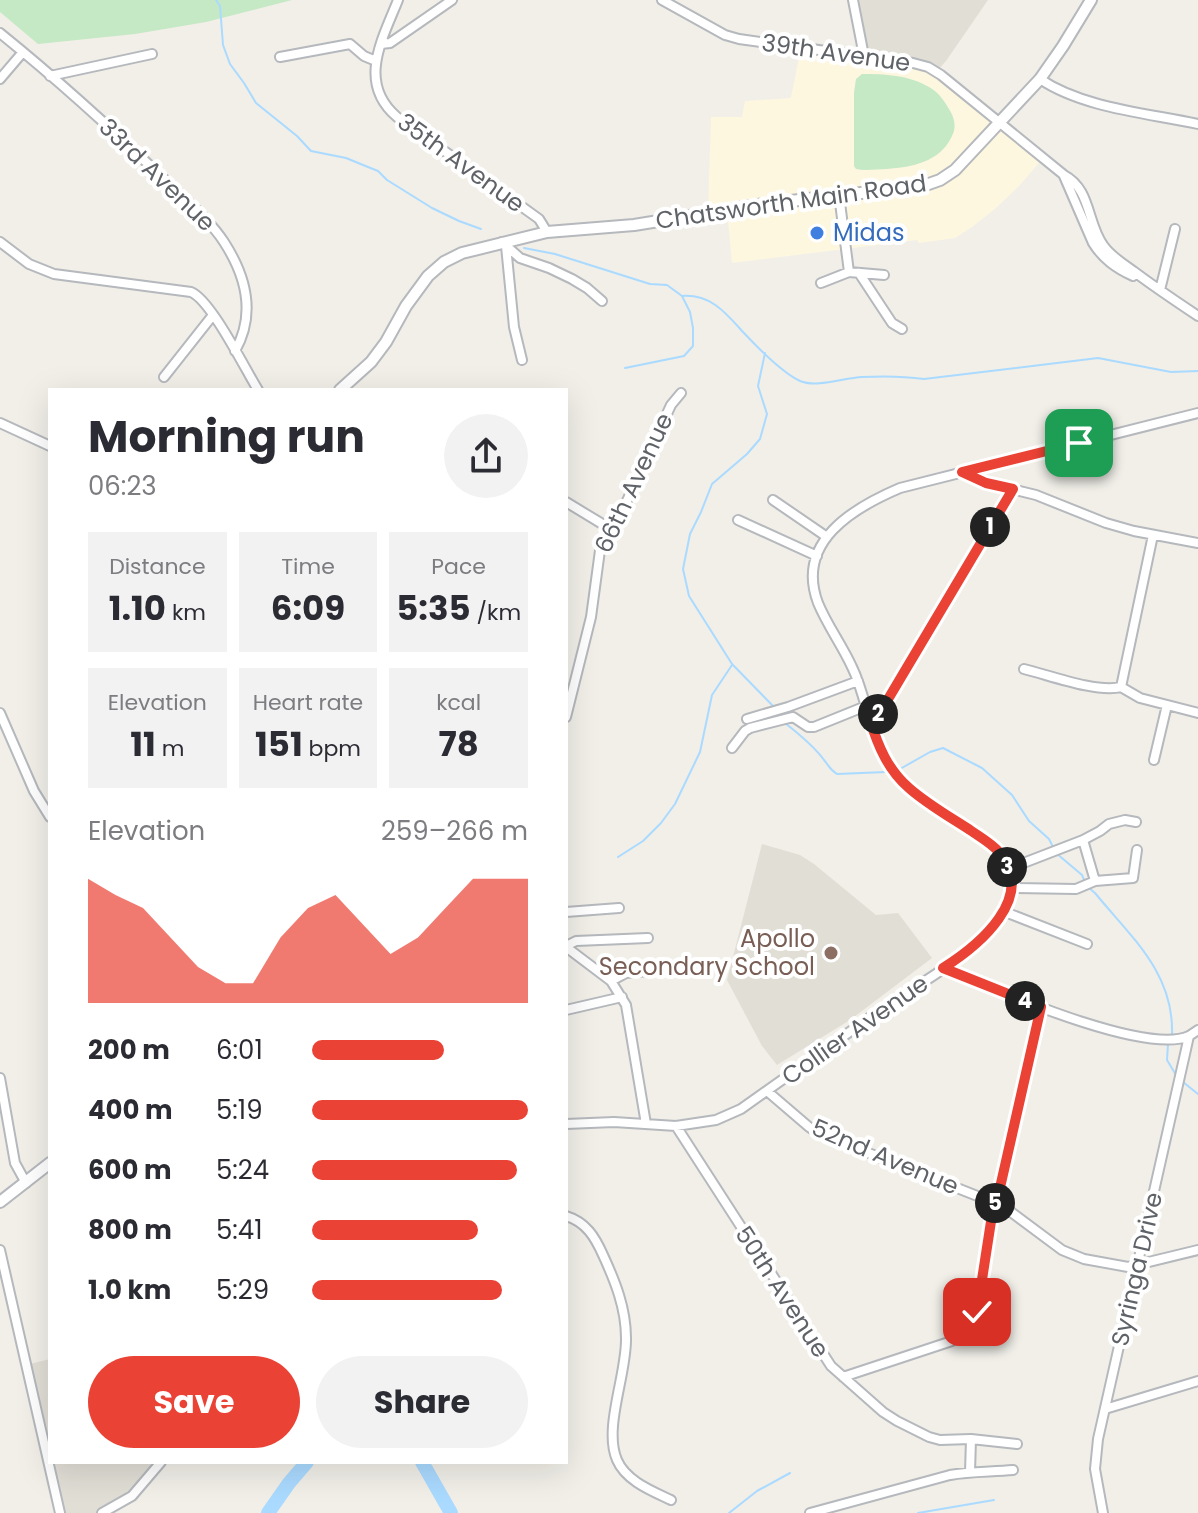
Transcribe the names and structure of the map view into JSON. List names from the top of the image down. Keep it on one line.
{"streets":{"street":["39th Avenue","35th Avenue","33rd Avenue","Chatsworth Main Road","66th Avenue","Collier Avenue","52nd Avenue","Syringa Drive","50th Avenue"]},"crossings":[["39th Avenue","Chatsworth Main Road"],["35th Avenue","Chatsworth Main Road"],["Collier Avenue","52nd Avenue"],["Collier Avenue","50th Avenue"],["52nd Avenue","Syringa Drive"]],"places":["Midas","Apollo Secondary School"],"page":{"heading":["Morning run","06:23"],"pins":["1","2","3","4","5"],"stats":[["Distance","1.10 km"],["Time","6:09"],["Pace","5:35 /km"],["Elevation","11 m"],["Heart rate","151 bpm"],["kcal","78"]],"chart":["Elevation","259–266 m"],"list":[{"name":"200 m","note":"6:01"},{"name":"400 m","note":"5:19"},{"name":"600 m","note":"5:24"},{"name":"800 m","note":"5:41"},{"name":"1.0 km","note":"5:29"}],"buttons":["Save","Share"]}}
